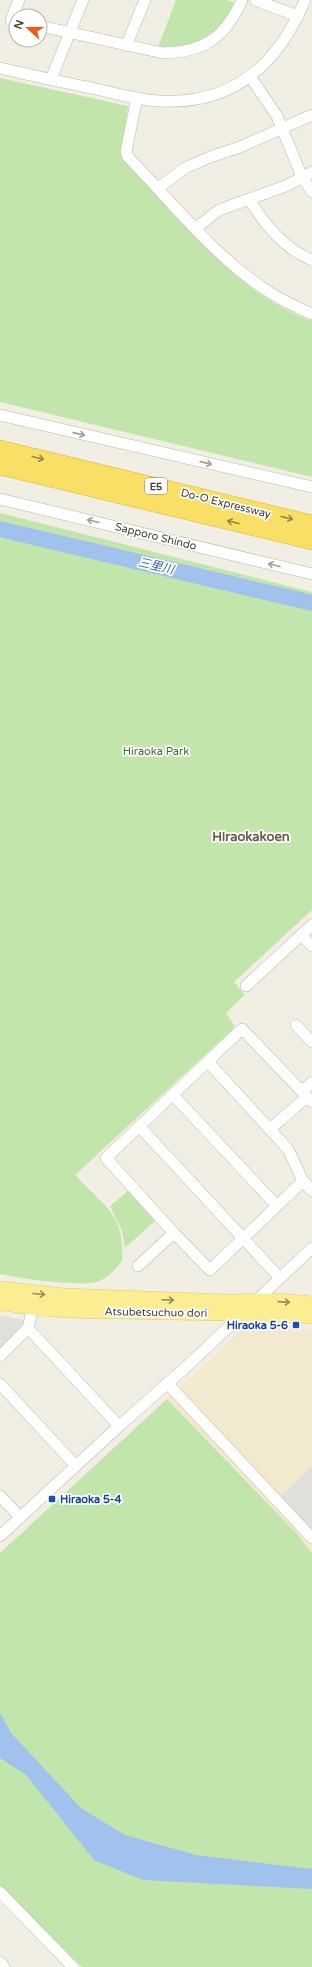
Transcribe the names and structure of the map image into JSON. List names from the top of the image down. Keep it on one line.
{"streets":{"highway":["E5","Do-O Expressway"],"main road":["Atsubetsuchuo dori"],"street":["Sapporo Shindo"]},"districts":["Hiraokakoen"],"water":["三里川"],"parks":["Hiraoka Park"],"places":{"transit":["Hiraoka 5-6","Hiraoka 5-4"]},"north":"left"}
